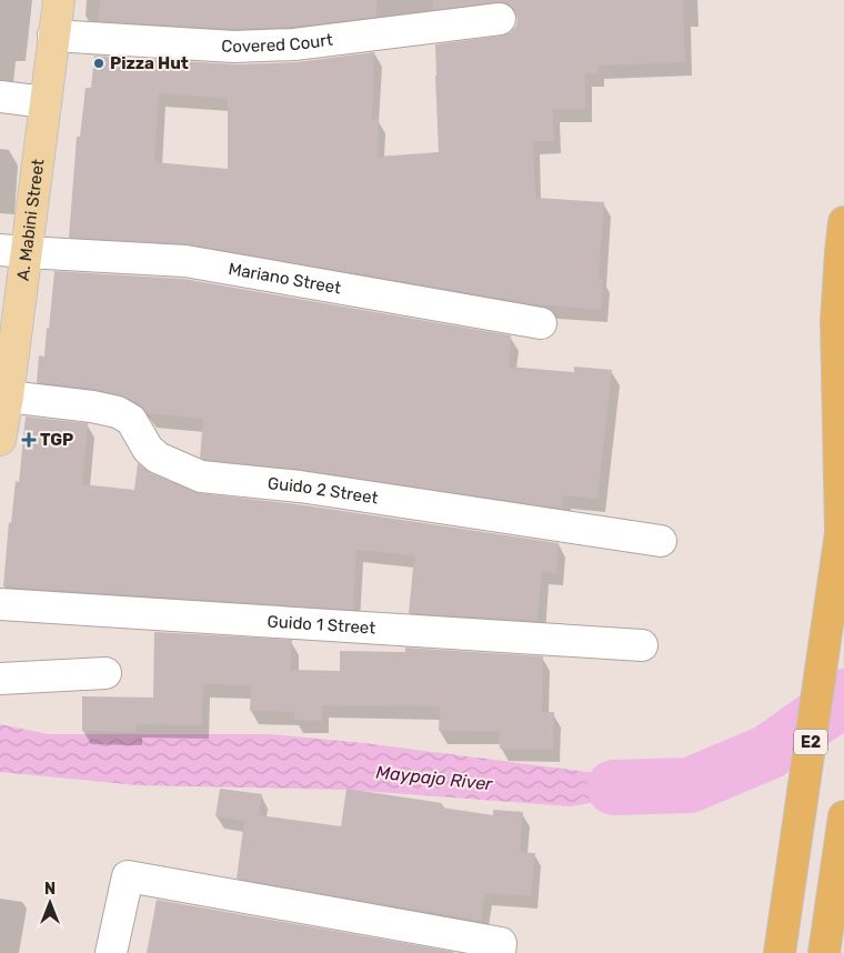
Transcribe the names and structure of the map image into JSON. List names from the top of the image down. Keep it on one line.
{"streets":{"highway":["E2"],"main road":["A. Mabini Street"],"street":["Covered Court","Mariano Street","Guido 2 Street","Guido 1 Street"]},"crossings":[["Covered Court","A. Mabini Street"],["A. Mabini Street","Mariano Street"],["A. Mabini Street","Guido 2 Street"]],"water":["Maypajo River"],"places":{"other":["Pizza Hut"],"health":["TGP"]},"north":"top"}
